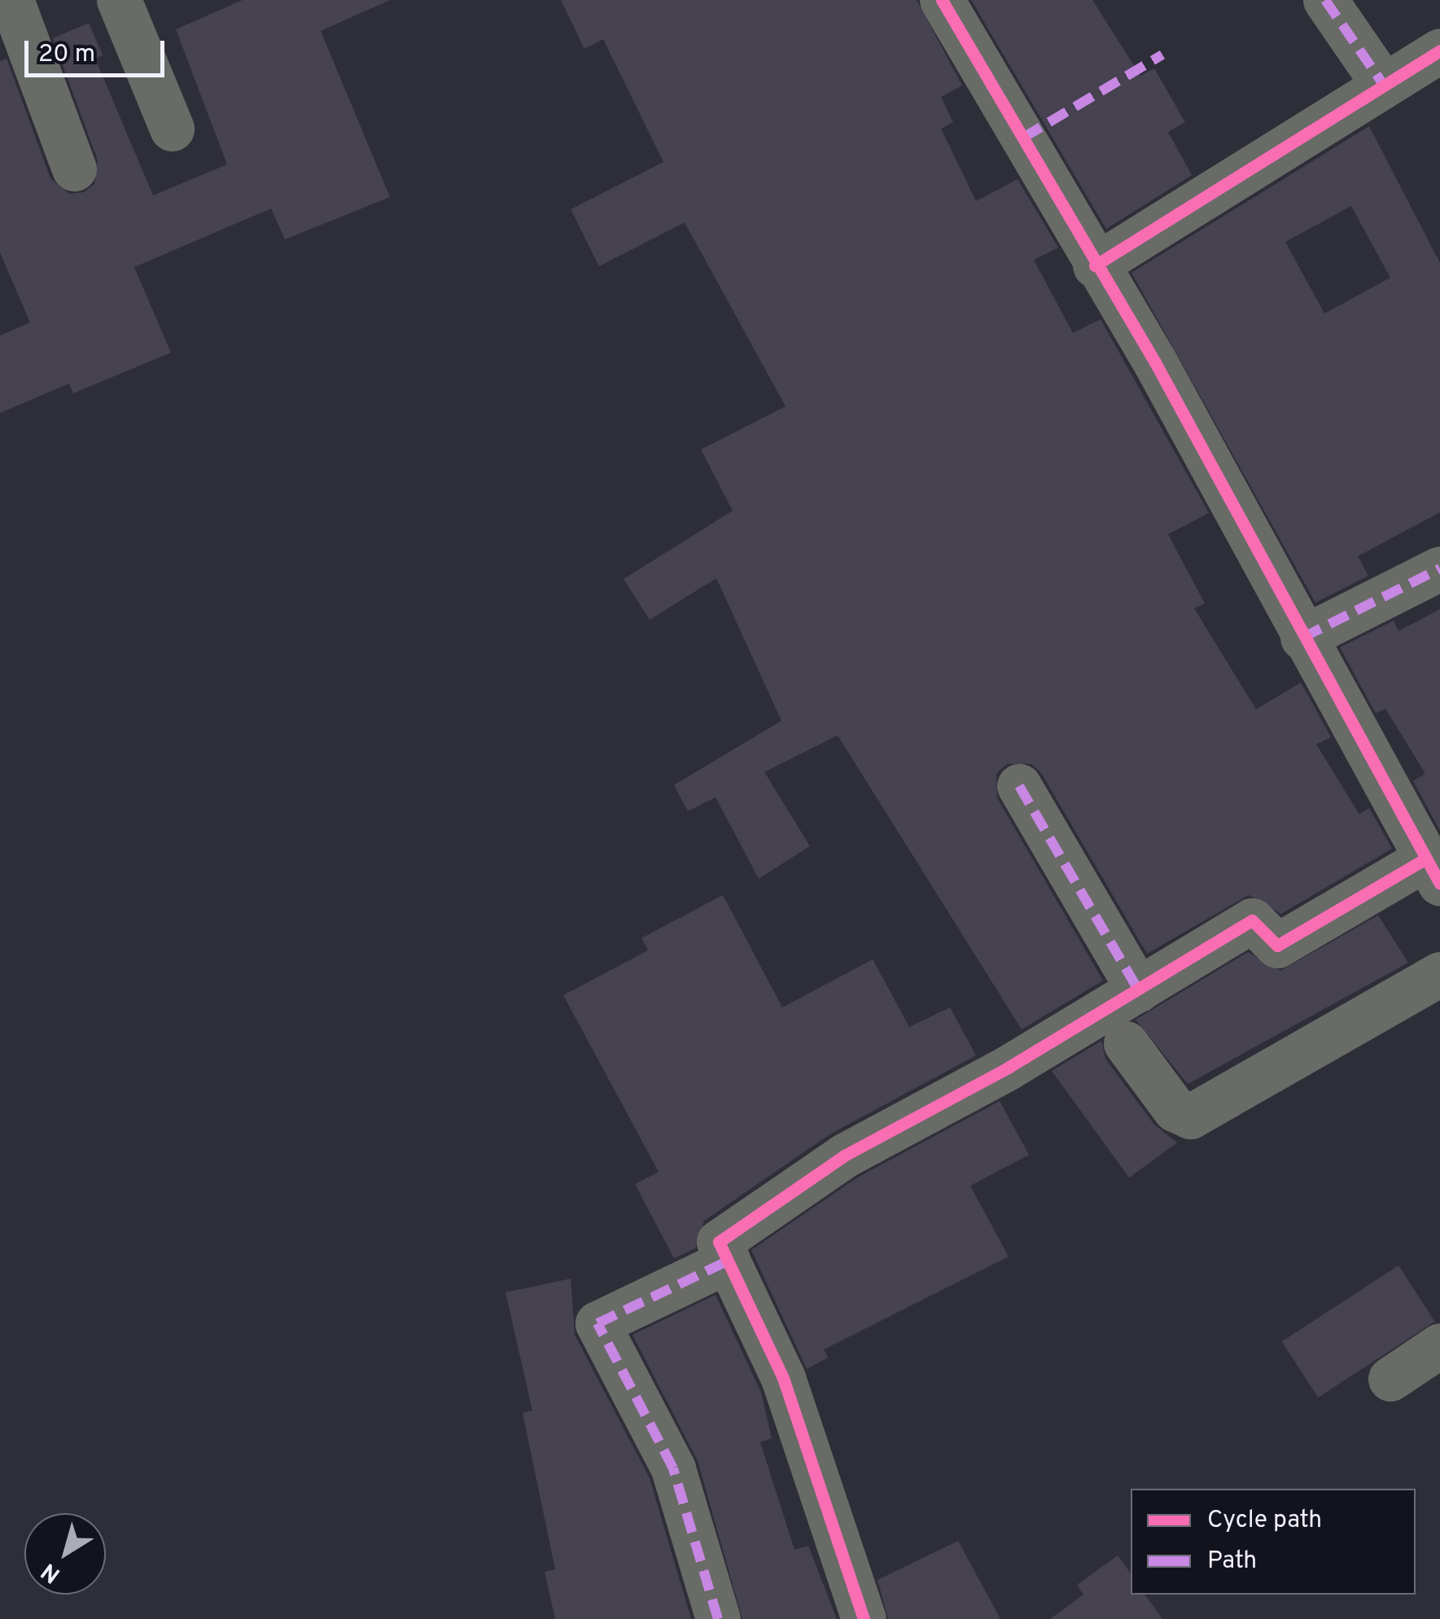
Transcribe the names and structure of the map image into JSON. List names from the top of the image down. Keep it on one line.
{"legend":["Cycle path","Path"],"scale_bar":"20 m","north":"bottom left"}
